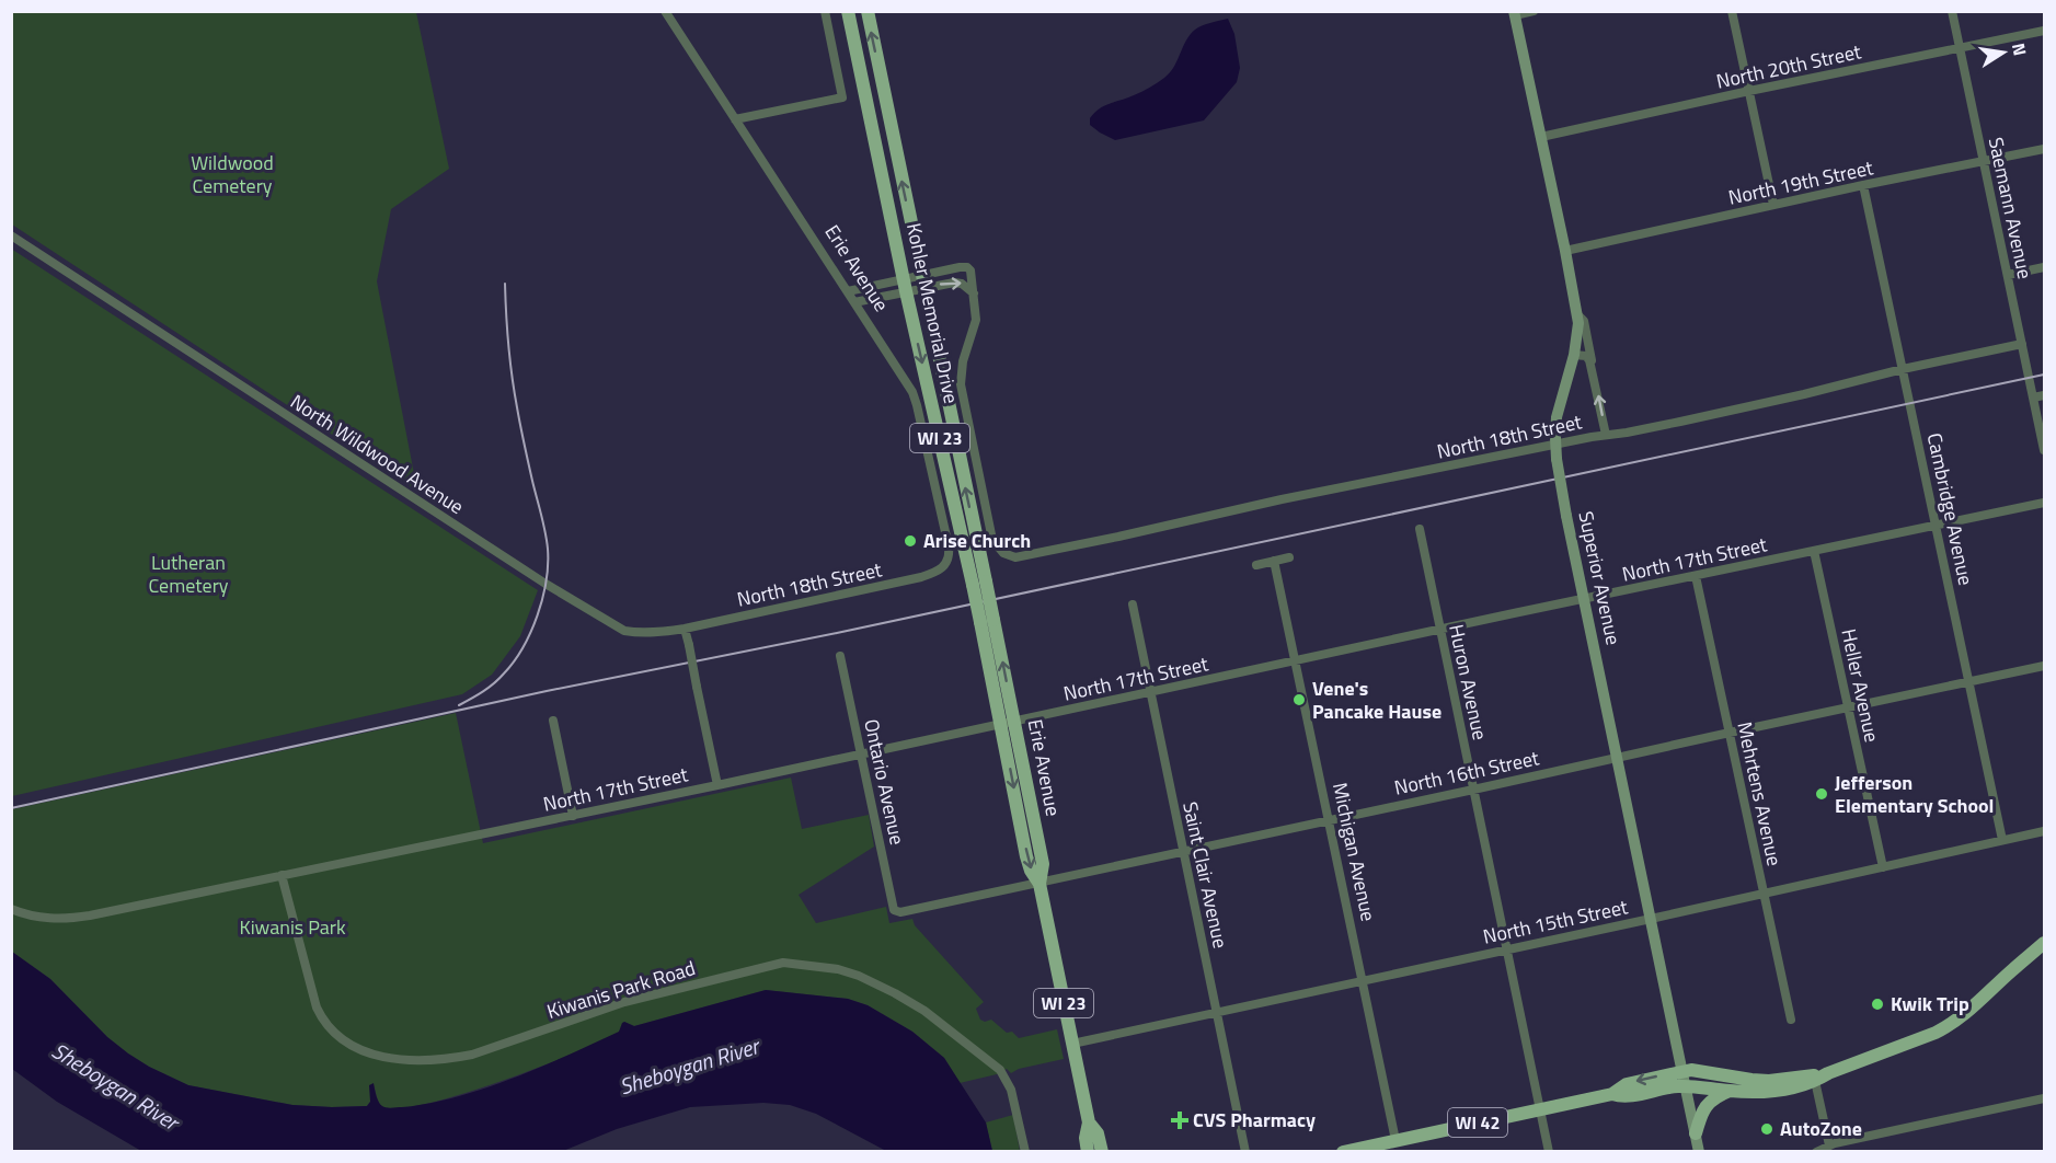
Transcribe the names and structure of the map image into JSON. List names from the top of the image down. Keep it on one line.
{"streets":{"main road":["Erie Avenue","Kohler Memorial Drive","WI 23","WI 42"],"street":["North 20th Street","North 19th Street","Saemann Avenue","North 18th Street","North Wildwood Avenue","Cambridge Avenue","North 17th Street","Superior Avenue","Huron Avenue","Heller Avenue","North 16th Street","Ontario Avenue","Mehrtens Avenue","Michigan Avenue","Saint Clair Avenue","North 15th Street","Kiwanis Park Road"]},"crossings":[["North 20th Street","Saemann Avenue"],["North 20th Street","Superior Avenue"],["North 19th Street","Saemann Avenue"],["North 19th Street","Cambridge Avenue"],["North 19th Street","Superior Avenue"],["Saemann Avenue","North 18th Street"],["Erie Avenue","Kohler Memorial Drive"],["Erie Avenue","North 18th Street"],["Erie Avenue","North 17th Street"],["Erie Avenue","North 16th Street"],["Erie Avenue","North 15th Street"],["North 18th Street","North Wildwood Avenue"],["North 18th Street","Cambridge Avenue"],["North 18th Street","Superior Avenue"],["Cambridge Avenue","North 17th Street"],["Cambridge Avenue","North 16th Street"],["Cambridge Avenue","North 15th Street"],["North 17th Street","Superior Avenue"],["North 17th Street","Huron Avenue"],["North 17th Street","Heller Avenue"],["North 17th Street","Ontario Avenue"],["North 17th Street","Mehrtens Avenue"],["North 17th Street","Michigan Avenue"],["North 17th Street","Saint Clair Avenue"],["North 17th Street","Kiwanis Park Road"],["Superior Avenue","North 16th Street"],["Superior Avenue","North 15th Street"],["Superior Avenue","WI 42"],["Huron Avenue","North 16th Street"],["Huron Avenue","North 15th Street"],["Huron Avenue","WI 42"],["Heller Avenue","North 16th Street"],["Heller Avenue","North 15th Street"],["North 16th Street","Ontario Avenue"],["North 16th Street","Mehrtens Avenue"],["North 16th Street","Michigan Avenue"],["North 16th Street","Saint Clair Avenue"],["Mehrtens Avenue","North 15th Street"],["Michigan Avenue","North 15th Street"],["Michigan Avenue","WI 42"],["Saint Clair Avenue","North 15th Street"]],"water":["Sheboygan River"],"parks":["Wildwood Cemetery","Lutheran Cemetery","Kiwanis Park"],"places":{"other":["Arise Church","Vene's Pancake Hause","Jefferson Elementary School","Kwik Trip","AutoZone"],"health":["CVS Pharmacy"]},"north":"right"}
